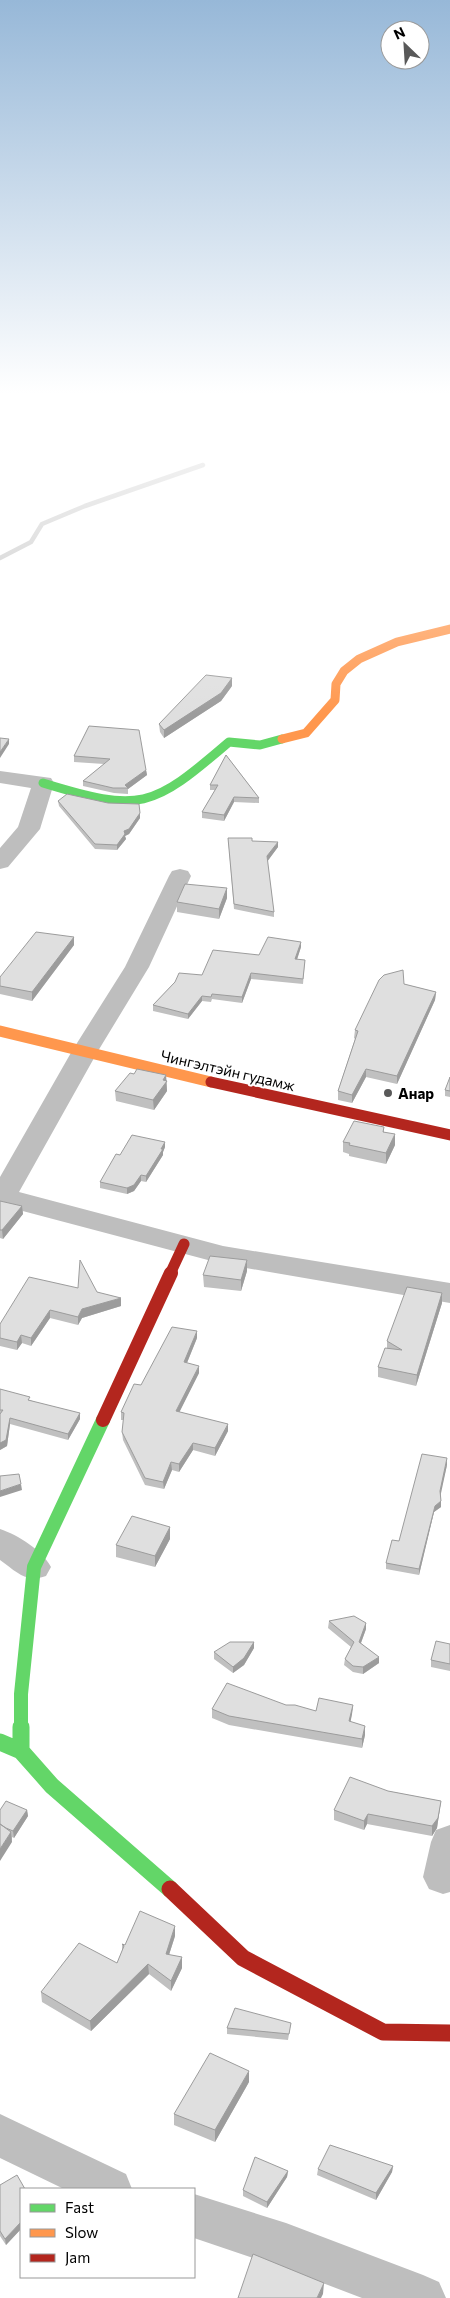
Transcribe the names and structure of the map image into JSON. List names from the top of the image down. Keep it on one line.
{"streets":{"street":["Чингэлтэйн гудамж"]},"places":["Анар"],"legend":["Fast","Slow","Jam"],"north":"top left"}
